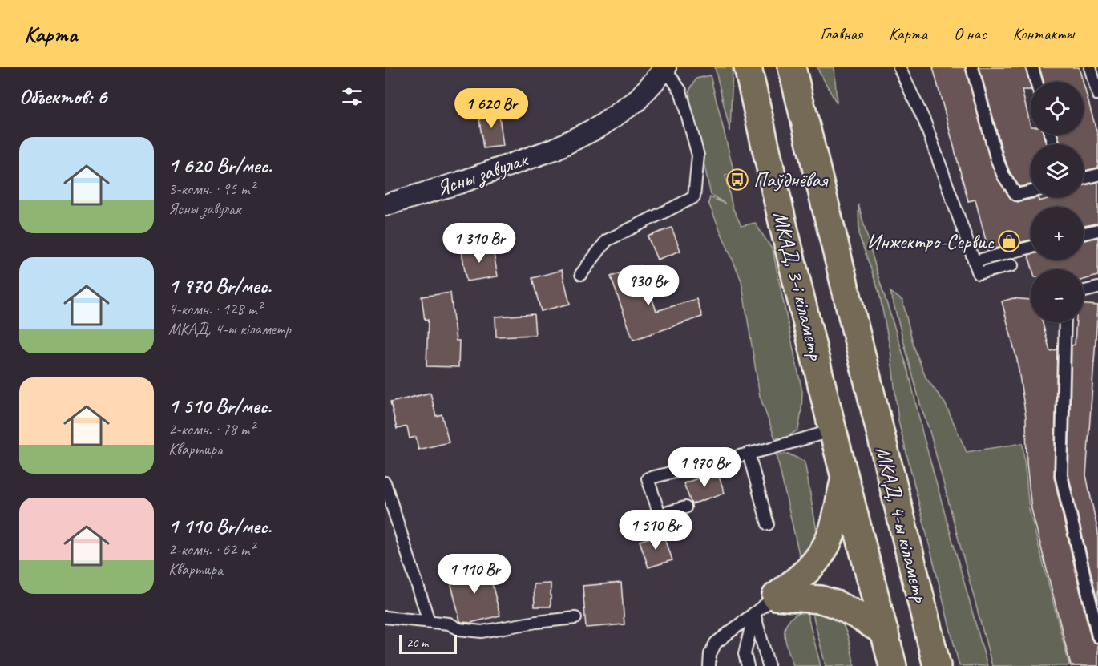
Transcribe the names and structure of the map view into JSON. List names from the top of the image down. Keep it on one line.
{"streets":{"highway":["МКАД, 3-і кіламетр","МКАД, 4-ы кіламетр"],"street":["Ясны завулак"]},"crossings":[["МКАД, 3-і кіламетр","МКАД, 4-ы кіламетр"]],"places":{"bus stop":["Паўднёвая"],"shop":["Инжектро-Сервис"]},"scale_bar":"20 m","page":{"header":"Карта","nav":["Главная","Карта","О нас","Контакты"],"heading":"Объектов: 6","map_buttons":["+","−"],"price":["1 620 Br","1 310 Br","930 Br","1 970 Br","1 510 Br","1 110 Br"],"list":[{"name":"1 620 Br/мес.","note":"3-комн. · 95 m² · Ясны завулак"},{"name":"1 970 Br/мес.","note":"4-комн. · 128 m² · МКАД, 4-ы кіламетр"},{"name":"1 510 Br/мес.","note":"2-комн. · 78 m² · Квартира"},{"name":"1 110 Br/мес.","note":"2-комн. · 62 m² · Квартира"}],"scale":"20 m"}}
